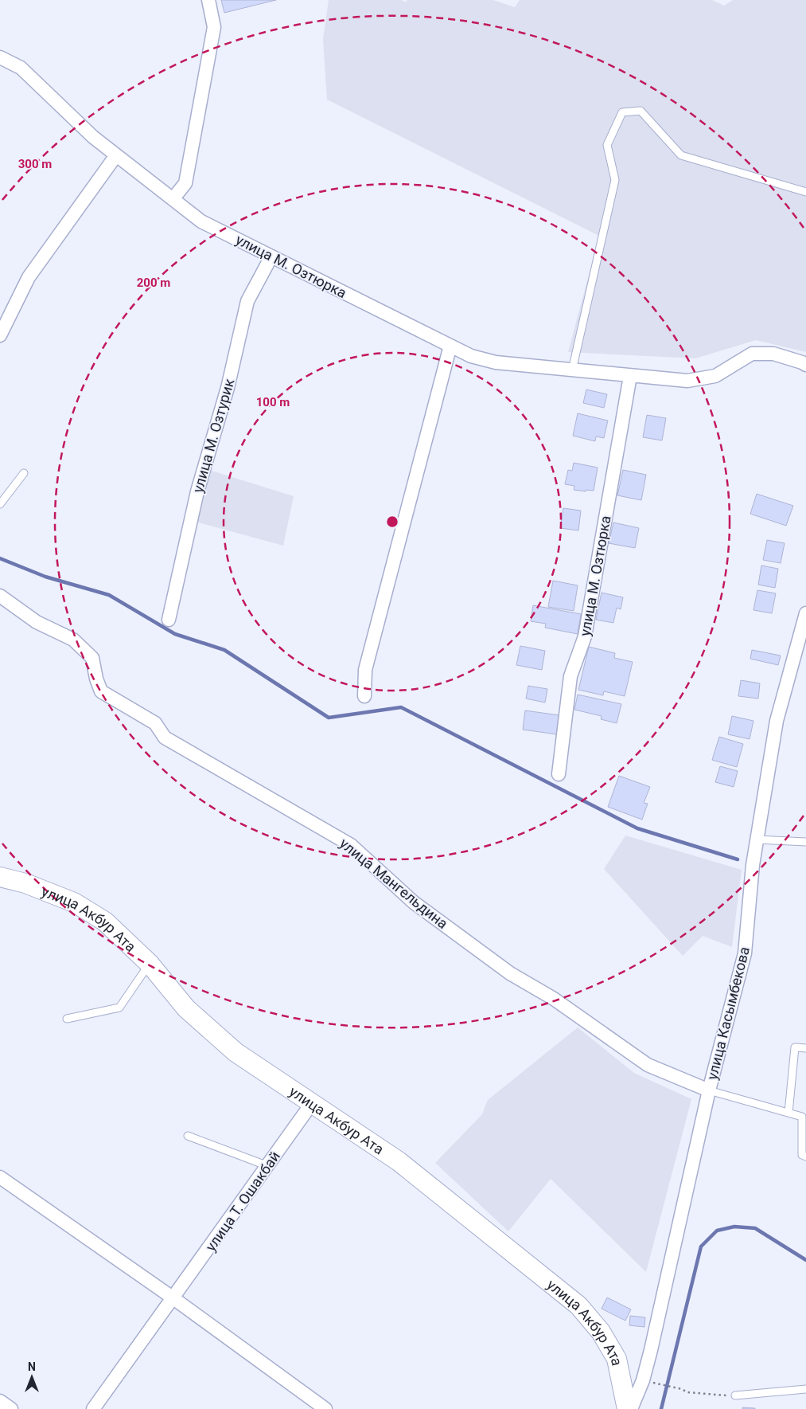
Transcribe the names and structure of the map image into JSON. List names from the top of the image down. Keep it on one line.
{"streets":{"main road":["улица Акбур Ата"],"street":["улица М. Озтюрка","улица М. Озтурик","улица Мангельдина","улица Касымбекова","улица Т. Ошакбай"]},"crossings":[["улица М. Озтюрка","улица М. Озтурик"],["улица Мангельдина","улица Касымбекова"],["улица Акбур Ата","улица Т. Ошакбай"]],"north":"top","rings":["300 m","200 m","100 m"]}
